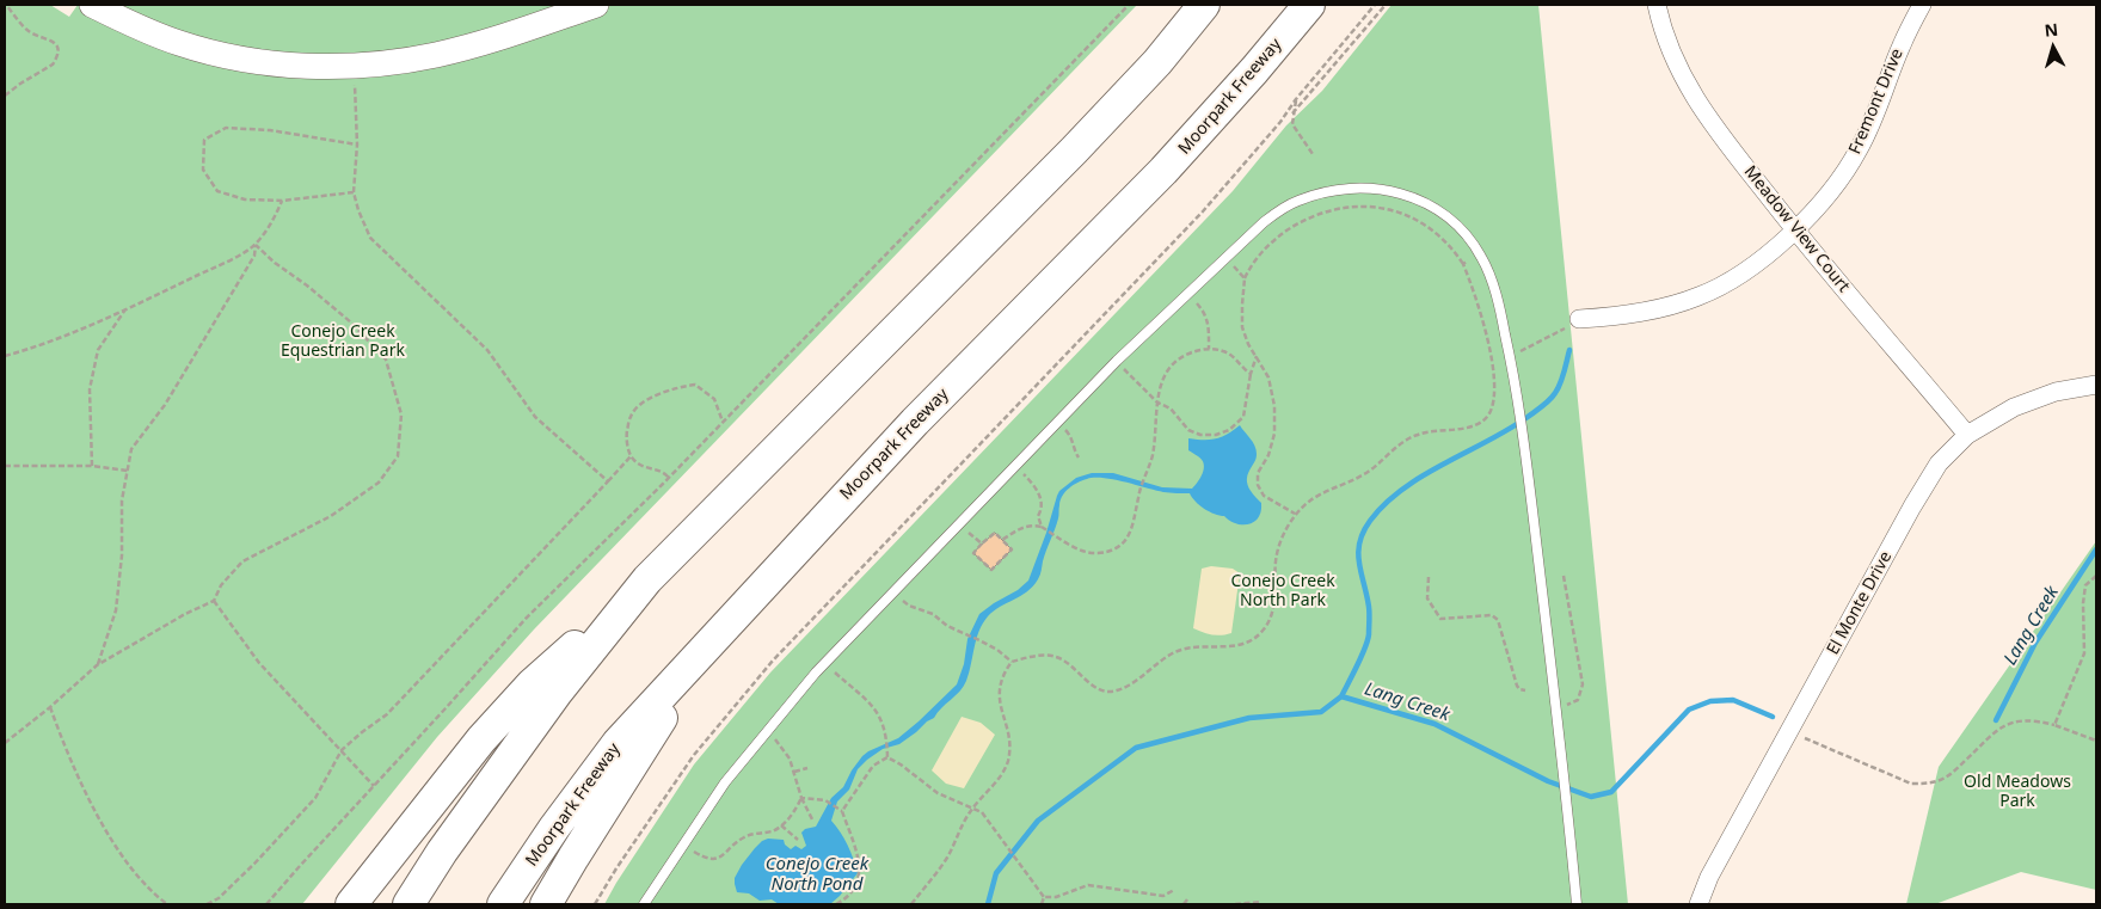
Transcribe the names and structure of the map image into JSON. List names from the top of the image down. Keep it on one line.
{"streets":{"highway":["Moorpark Freeway"],"street":["Fremont Drive","Meadow View Court","El Monte Drive"]},"crossings":[["Fremont Drive","Meadow View Court"],["Meadow View Court","El Monte Drive"]],"water":["Lang Creek","Conejo Creek North Pond"],"parks":["Conejo Creek Equestrian Park","Conejo Creek North Park","Old Meadows Park"],"north":"top"}
